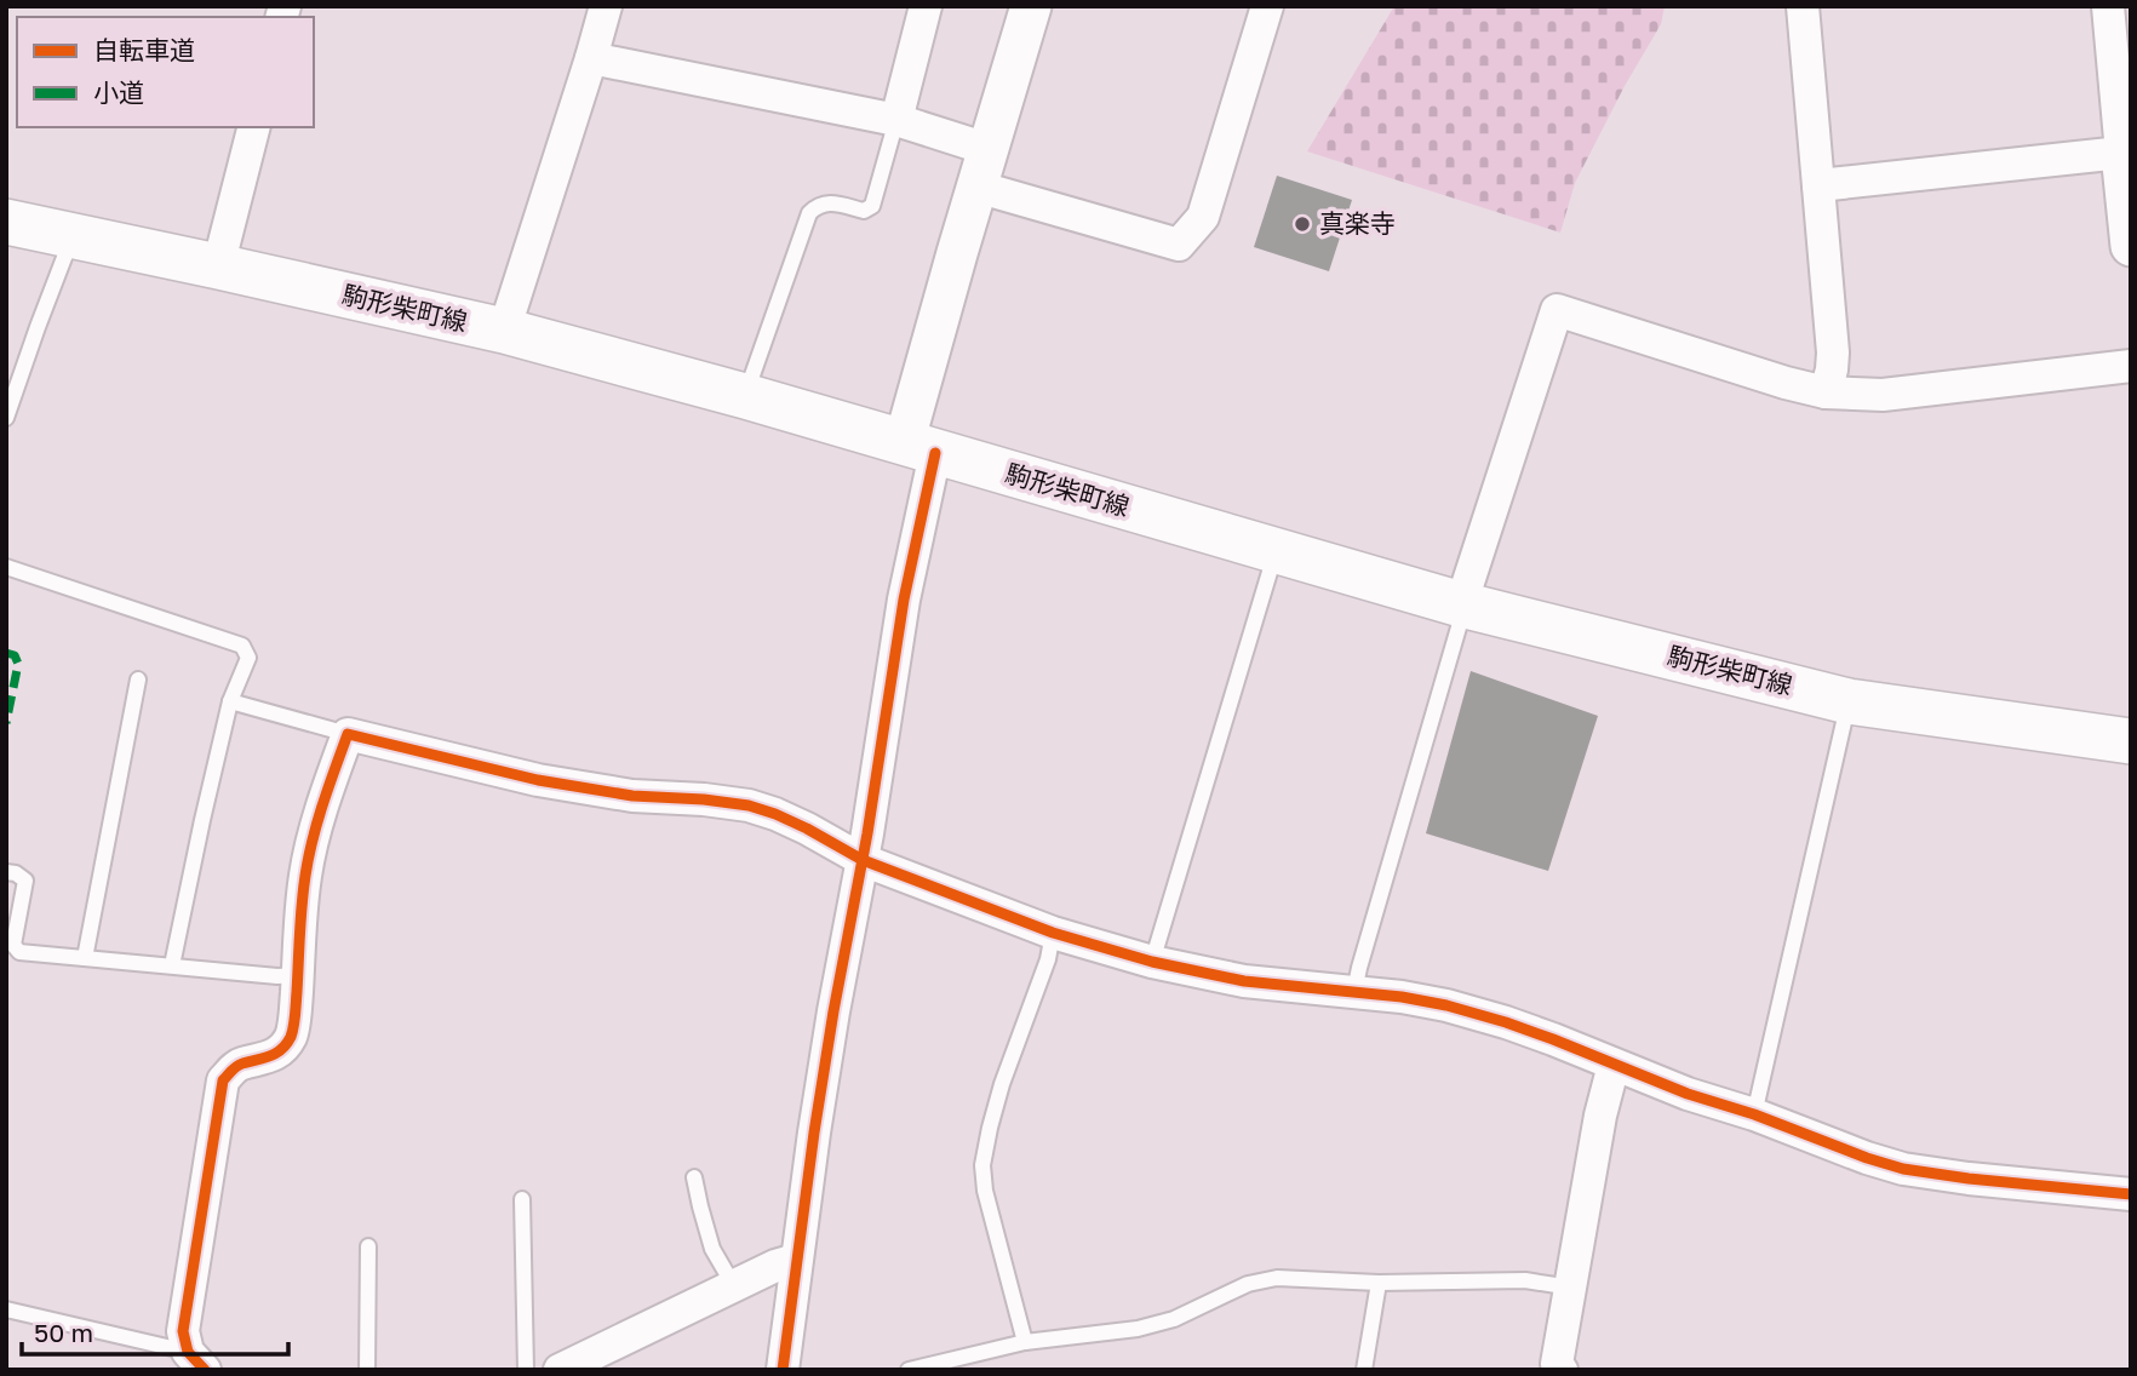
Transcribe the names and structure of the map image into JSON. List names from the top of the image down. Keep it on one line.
{"streets":{"main road":["駒形柴町線"]},"places":["真楽寺"],"legend":["自転車道","小道"],"scale_bar":"50 m"}
